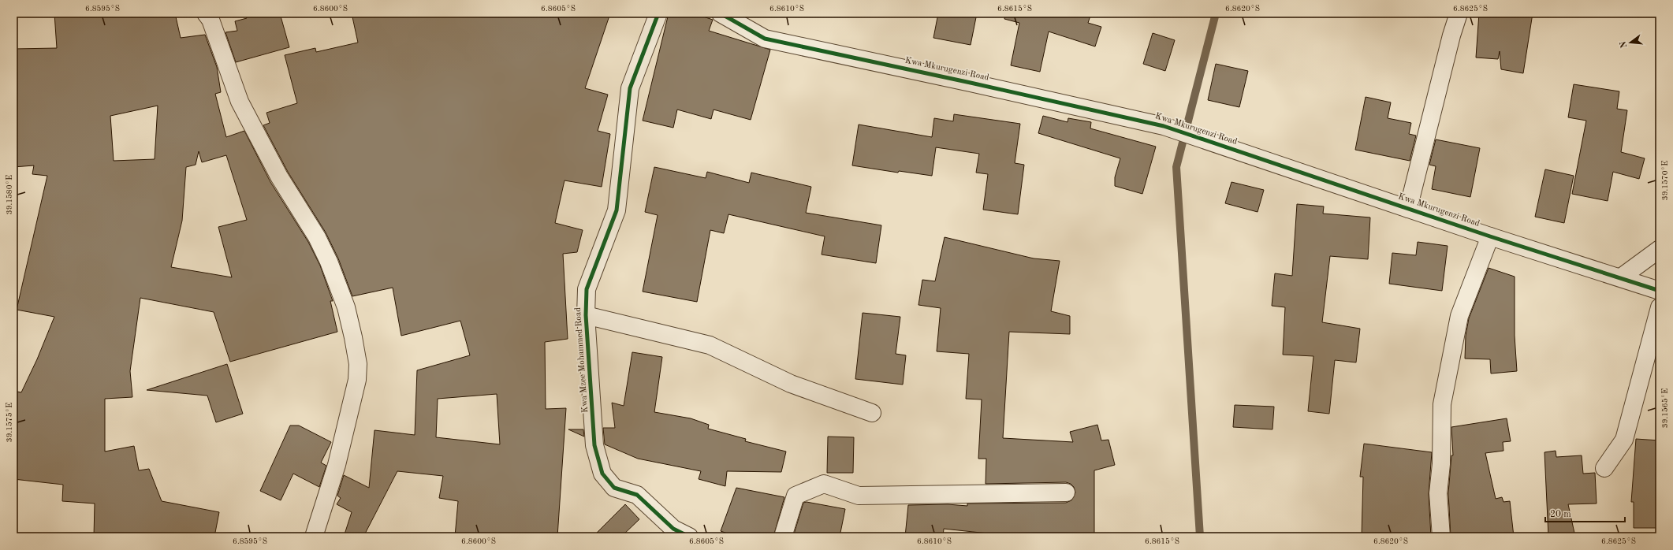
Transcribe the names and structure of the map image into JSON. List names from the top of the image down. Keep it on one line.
{"streets":{"street":["Kwa Mkurugenzi Road","Kwa Mzee Mohammed Road"]},"scale_bar":"20 m","north":"left","coordinates":["6.8595°S","6.8600°S","6.8605°S","6.8610°S","6.8615°S","6.8620°S","6.8625°S","39.1570°E","39.1580°E","39.1565°E","39.1575°E"]}
